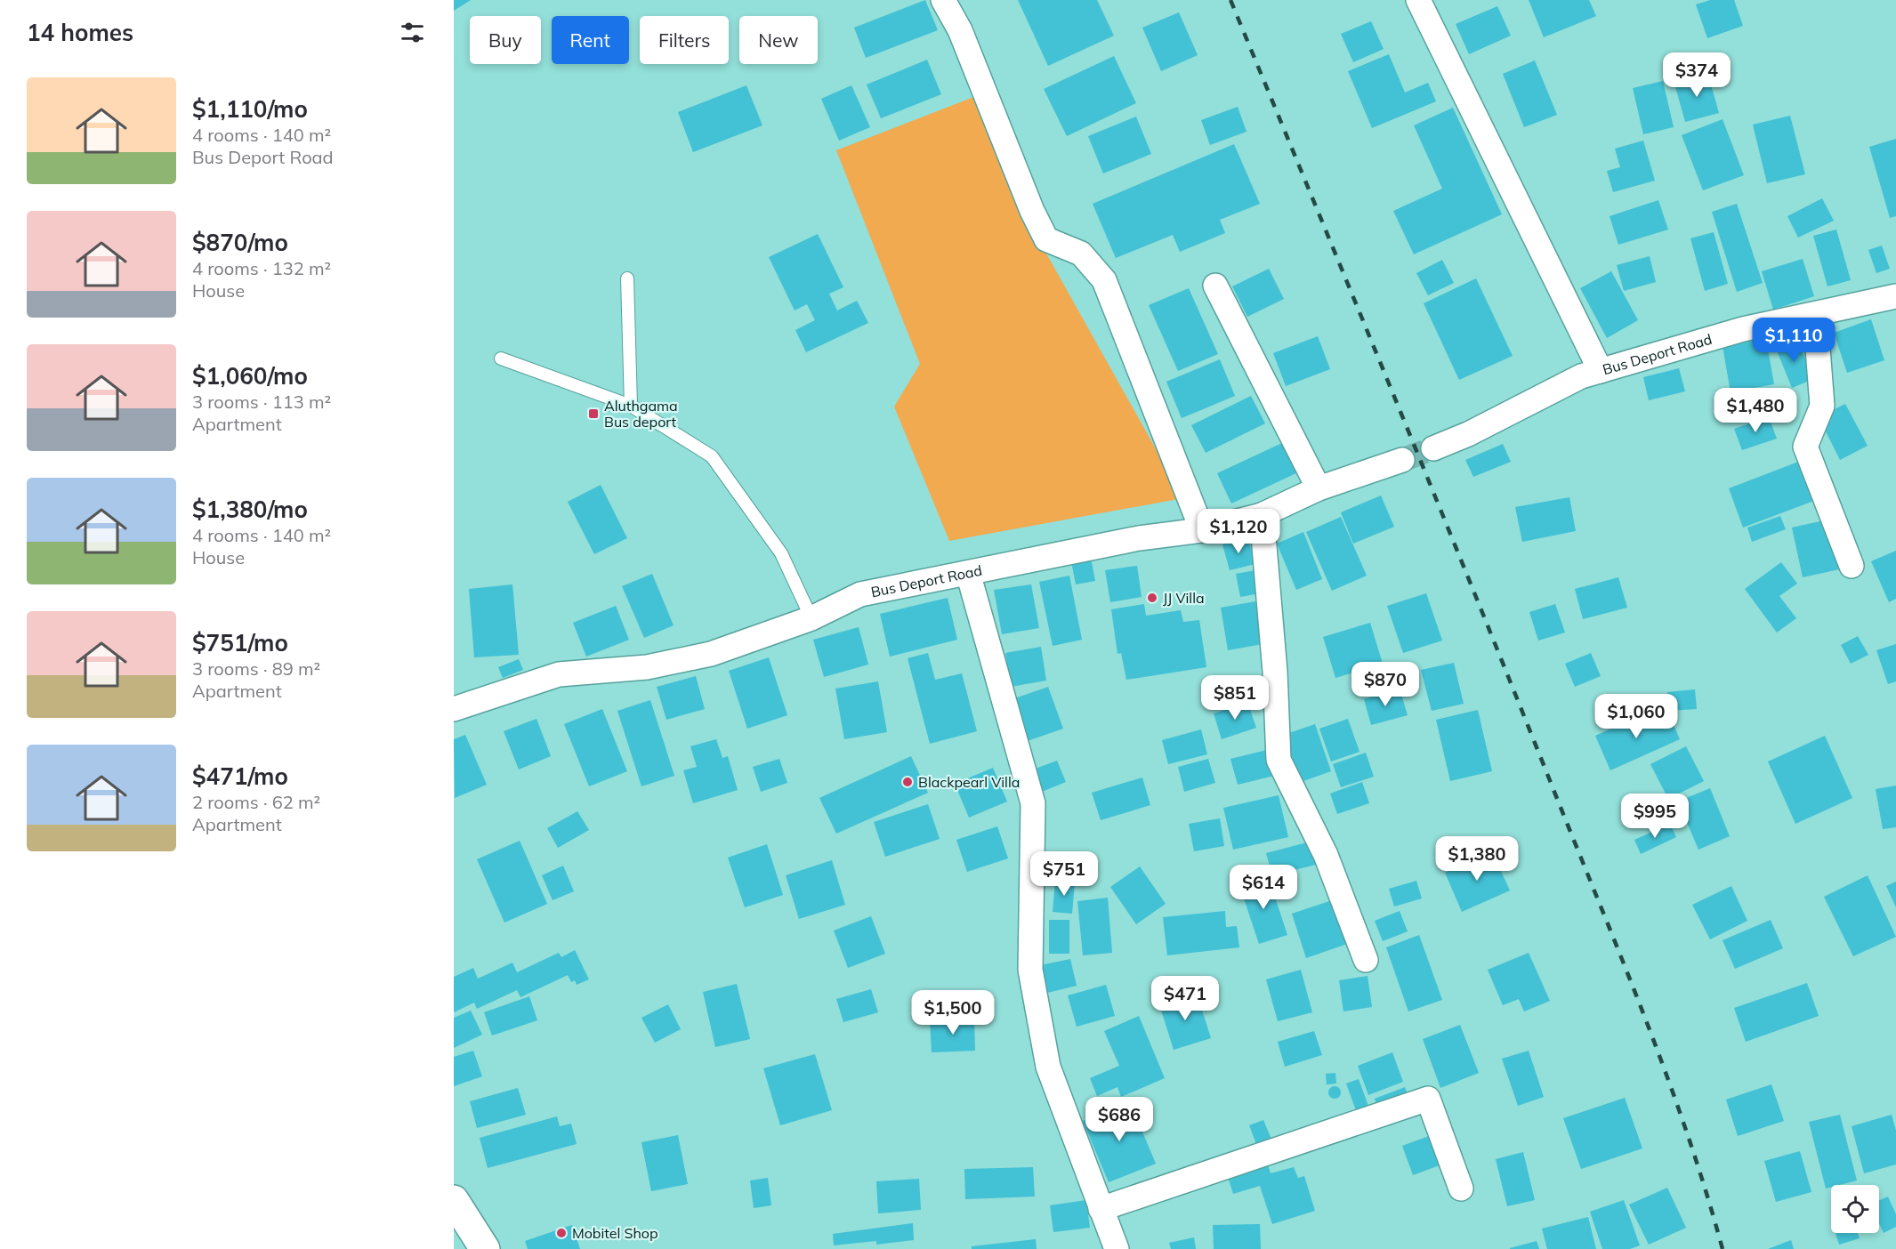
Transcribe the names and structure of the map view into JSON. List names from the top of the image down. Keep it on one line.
{"streets":{"street":["Bus Deport Road"]},"places":{"transit":["Aluthgama Bus deport"],"other":["JJ Villa","Blackpearl Villa","Mobitel Shop"]},"page":{"heading":"14 homes","chip":["Buy","Rent","Filters","New"],"price":["$374","$1,110","$1,480","$1,120","$870","$851","$1,060","$995","$1,380","$751","$614","$471","$1,500","$686"],"list":[{"name":"$1,110/mo","note":"4 rooms · 140 m² · Bus Deport Road"},{"name":"$870/mo","note":"4 rooms · 132 m² · House"},{"name":"$1,060/mo","note":"3 rooms · 113 m² · Apartment"},{"name":"$1,380/mo","note":"4 rooms · 140 m² · House"},{"name":"$751/mo","note":"3 rooms · 89 m² · Apartment"},{"name":"$471/mo","note":"2 rooms · 62 m² · Apartment"}]}}
